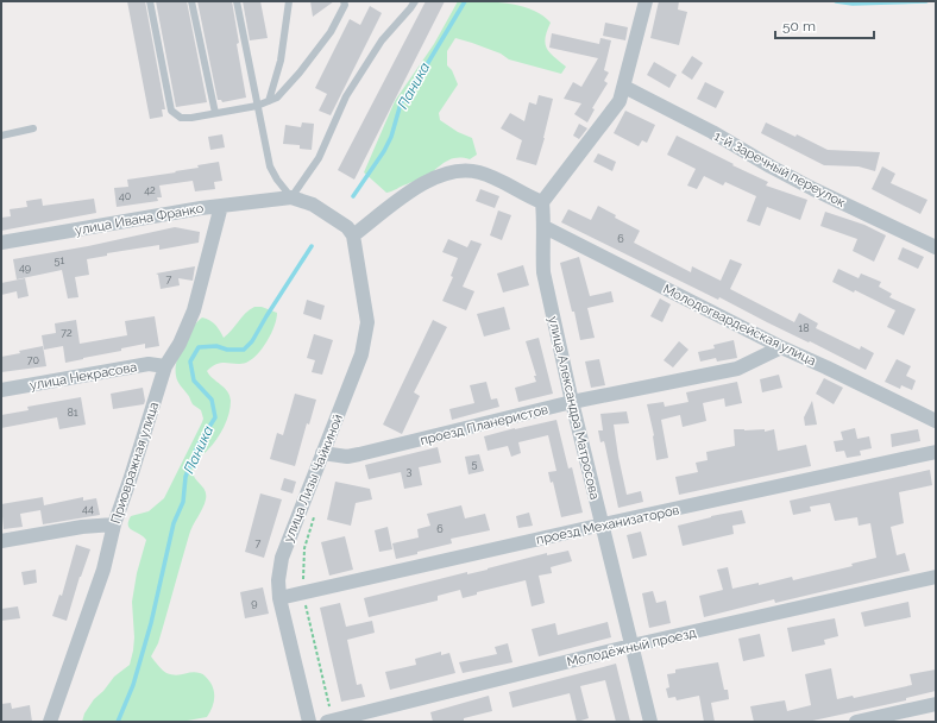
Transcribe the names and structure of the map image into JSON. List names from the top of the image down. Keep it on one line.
{"streets":{"street":["1-й Заречный переулок","улица Ивана Франко","Молодогвардейская улица","улица Некрасова","улица Александра Матросова","проезд Планеристов","Приовражная улица","улица Лизы Чайкиной","проезд Механизаторов","Молодёжный проезд"]},"crossings":[["улица Ивана Франко","Приовражная улица"],["улица Ивана Франко","улица Лизы Чайкиной"],["Молодогвардейская улица","улица Александра Матросова"],["Молодогвардейская улица","проезд Планеристов"],["улица Некрасова","Приовражная улица"],["улица Александра Матросова","проезд Планеристов"],["улица Александра Матросова","проезд Механизаторов"],["улица Александра Матросова","Молодёжный проезд"],["проезд Планеристов","улица Лизы Чайкиной"],["улица Лизы Чайкиной","проезд Механизаторов"]],"water":["Паника"],"house_numbers":["42","40","6","51","49","7","18","72","70","81","5","3","44","6","7","9"],"scale_bar":"50 m"}
